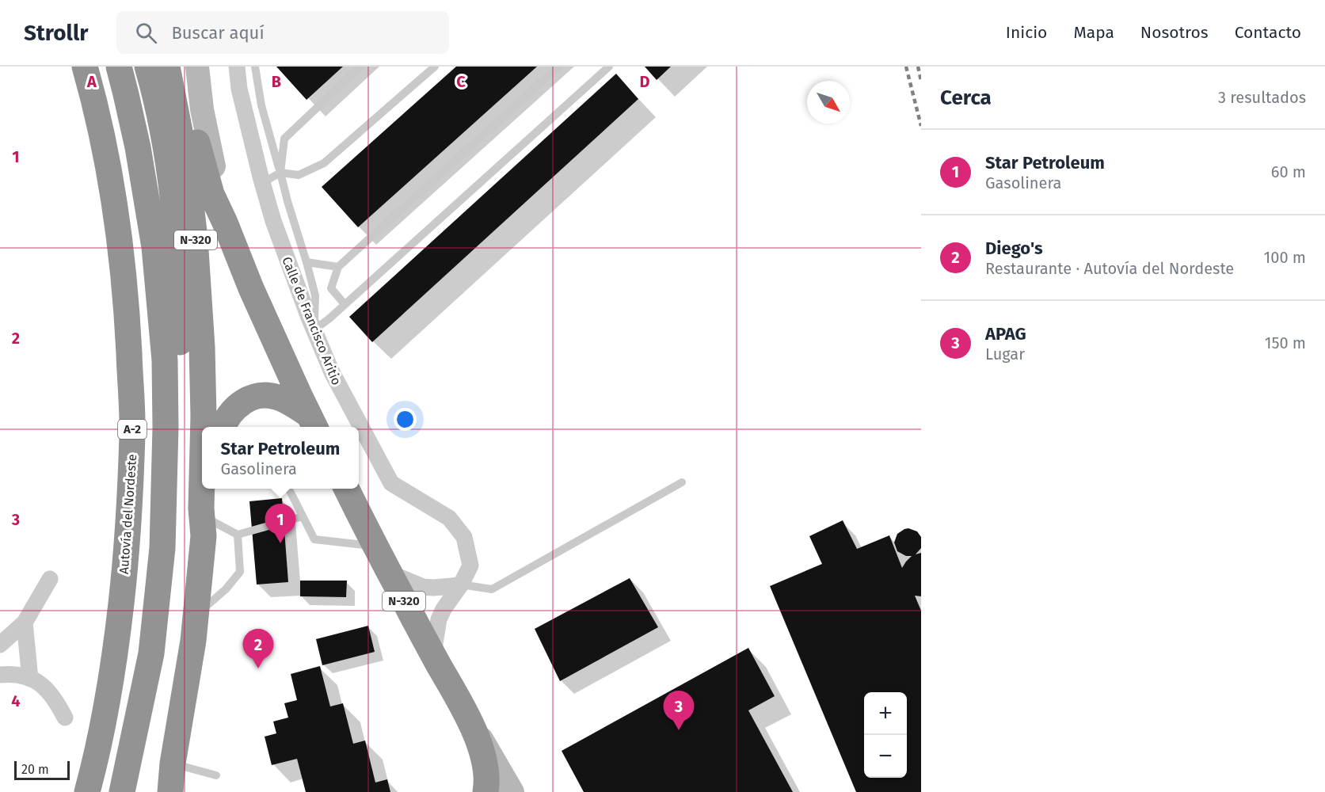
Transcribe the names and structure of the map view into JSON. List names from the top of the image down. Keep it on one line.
{"streets":{"highway":["N-320","A-2","Autovía del Nordeste"],"street":["Calle de Francisco Aritio"]},"crossings":[["N-320","Calle de Francisco Aritio"]],"scale_bar":"20 m","north":"bottom right","page":{"header":"Strollr","search":"Buscar aquí","nav":["Inicio","Mapa","Nosotros","Contacto"],"heading":["Cerca","3 resultados"],"list":[{"mark":"1","name":"Star Petroleum","note":"Gasolinera","value":"60 m"},{"mark":"2","name":"Diego's","note":"Restaurante · Autovía del Nordeste","value":"100 m"},{"mark":"3","name":"APAG","note":"Lugar","value":"150 m"}],"popup":["Star Petroleum","Gasolinera"],"pins":["1","2","3"],"map_buttons":["+","−"],"scale":"20 m"},"grid":{"columns":["A","B","C","D"],"rows":["1","2","3","4"]}}
